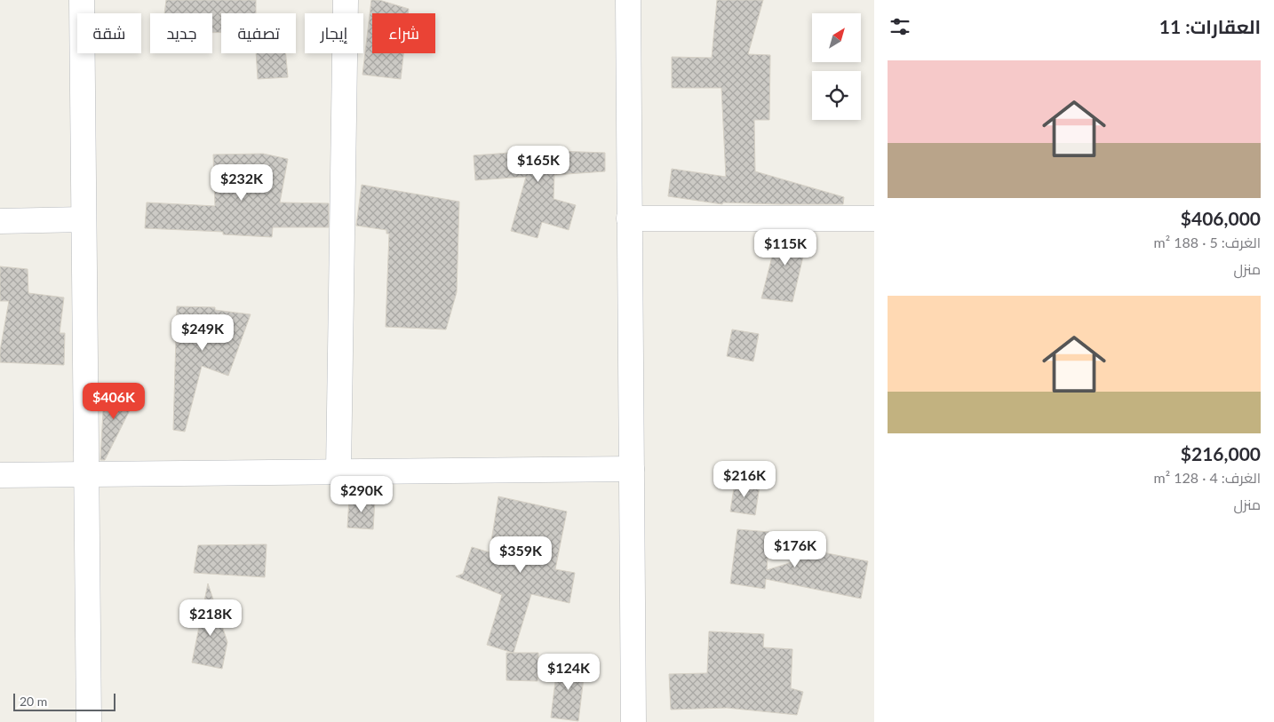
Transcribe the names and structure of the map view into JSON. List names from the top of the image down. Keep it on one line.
{"scale_bar":"20 m","north":"top right","page":{"heading":"العقارات: 11","chip":["شراء","إيجار","تصفية","جديد","شقة"],"list":[{"name":"$406,000","note":"الغرف: 5 · 188 m² · منزل"},{"name":"$216,000","note":"الغرف: 4 · 128 m² · منزل"}],"price":["$165K","$232K","$115K","$249K","$406K","$216K","$290K","$176K","$359K","$218K","$124K"],"scale":"20 m"}}
